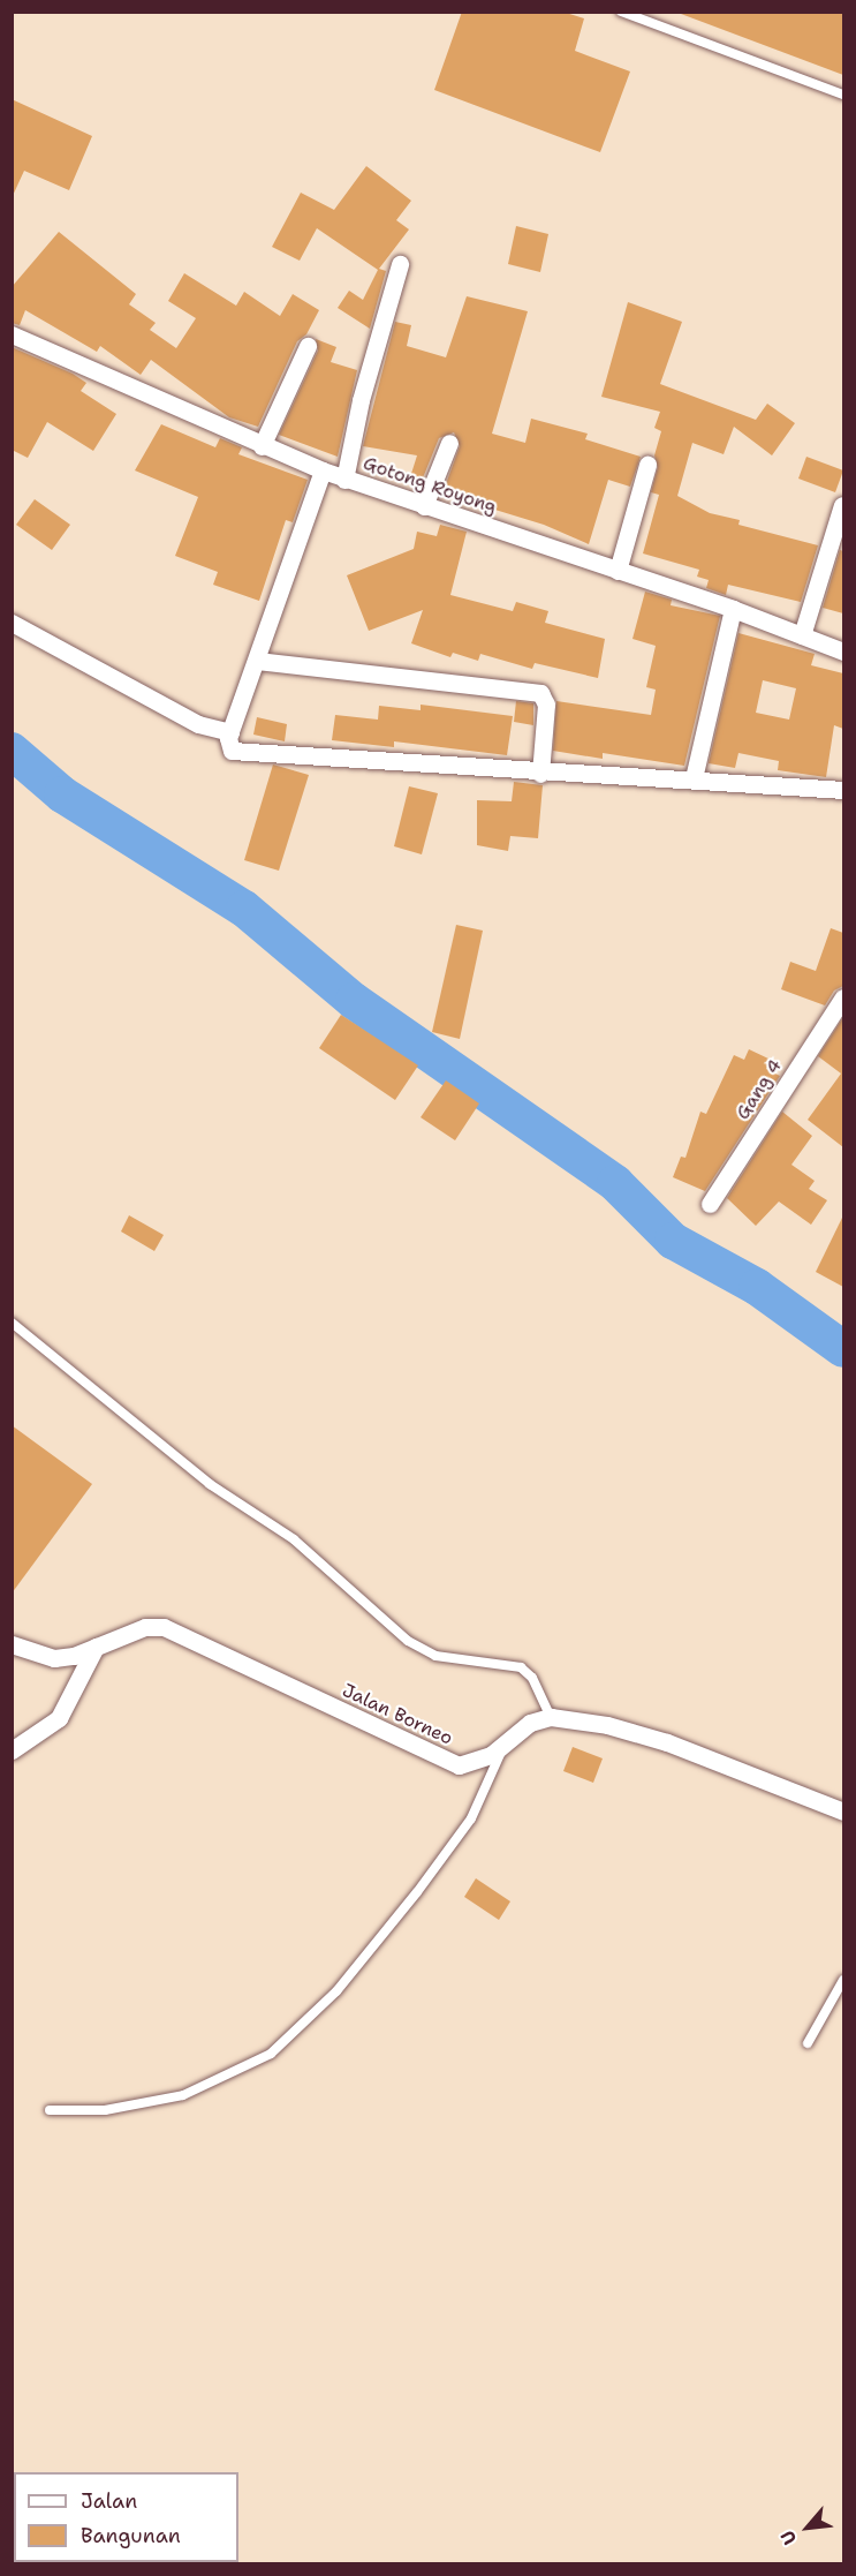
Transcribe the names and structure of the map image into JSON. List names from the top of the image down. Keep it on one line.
{"streets":{"street":["Gotong Royong","Gang 4","Jalan Borneo"]},"legend":["Jalan","Bangunan"],"north":"bottom left"}
